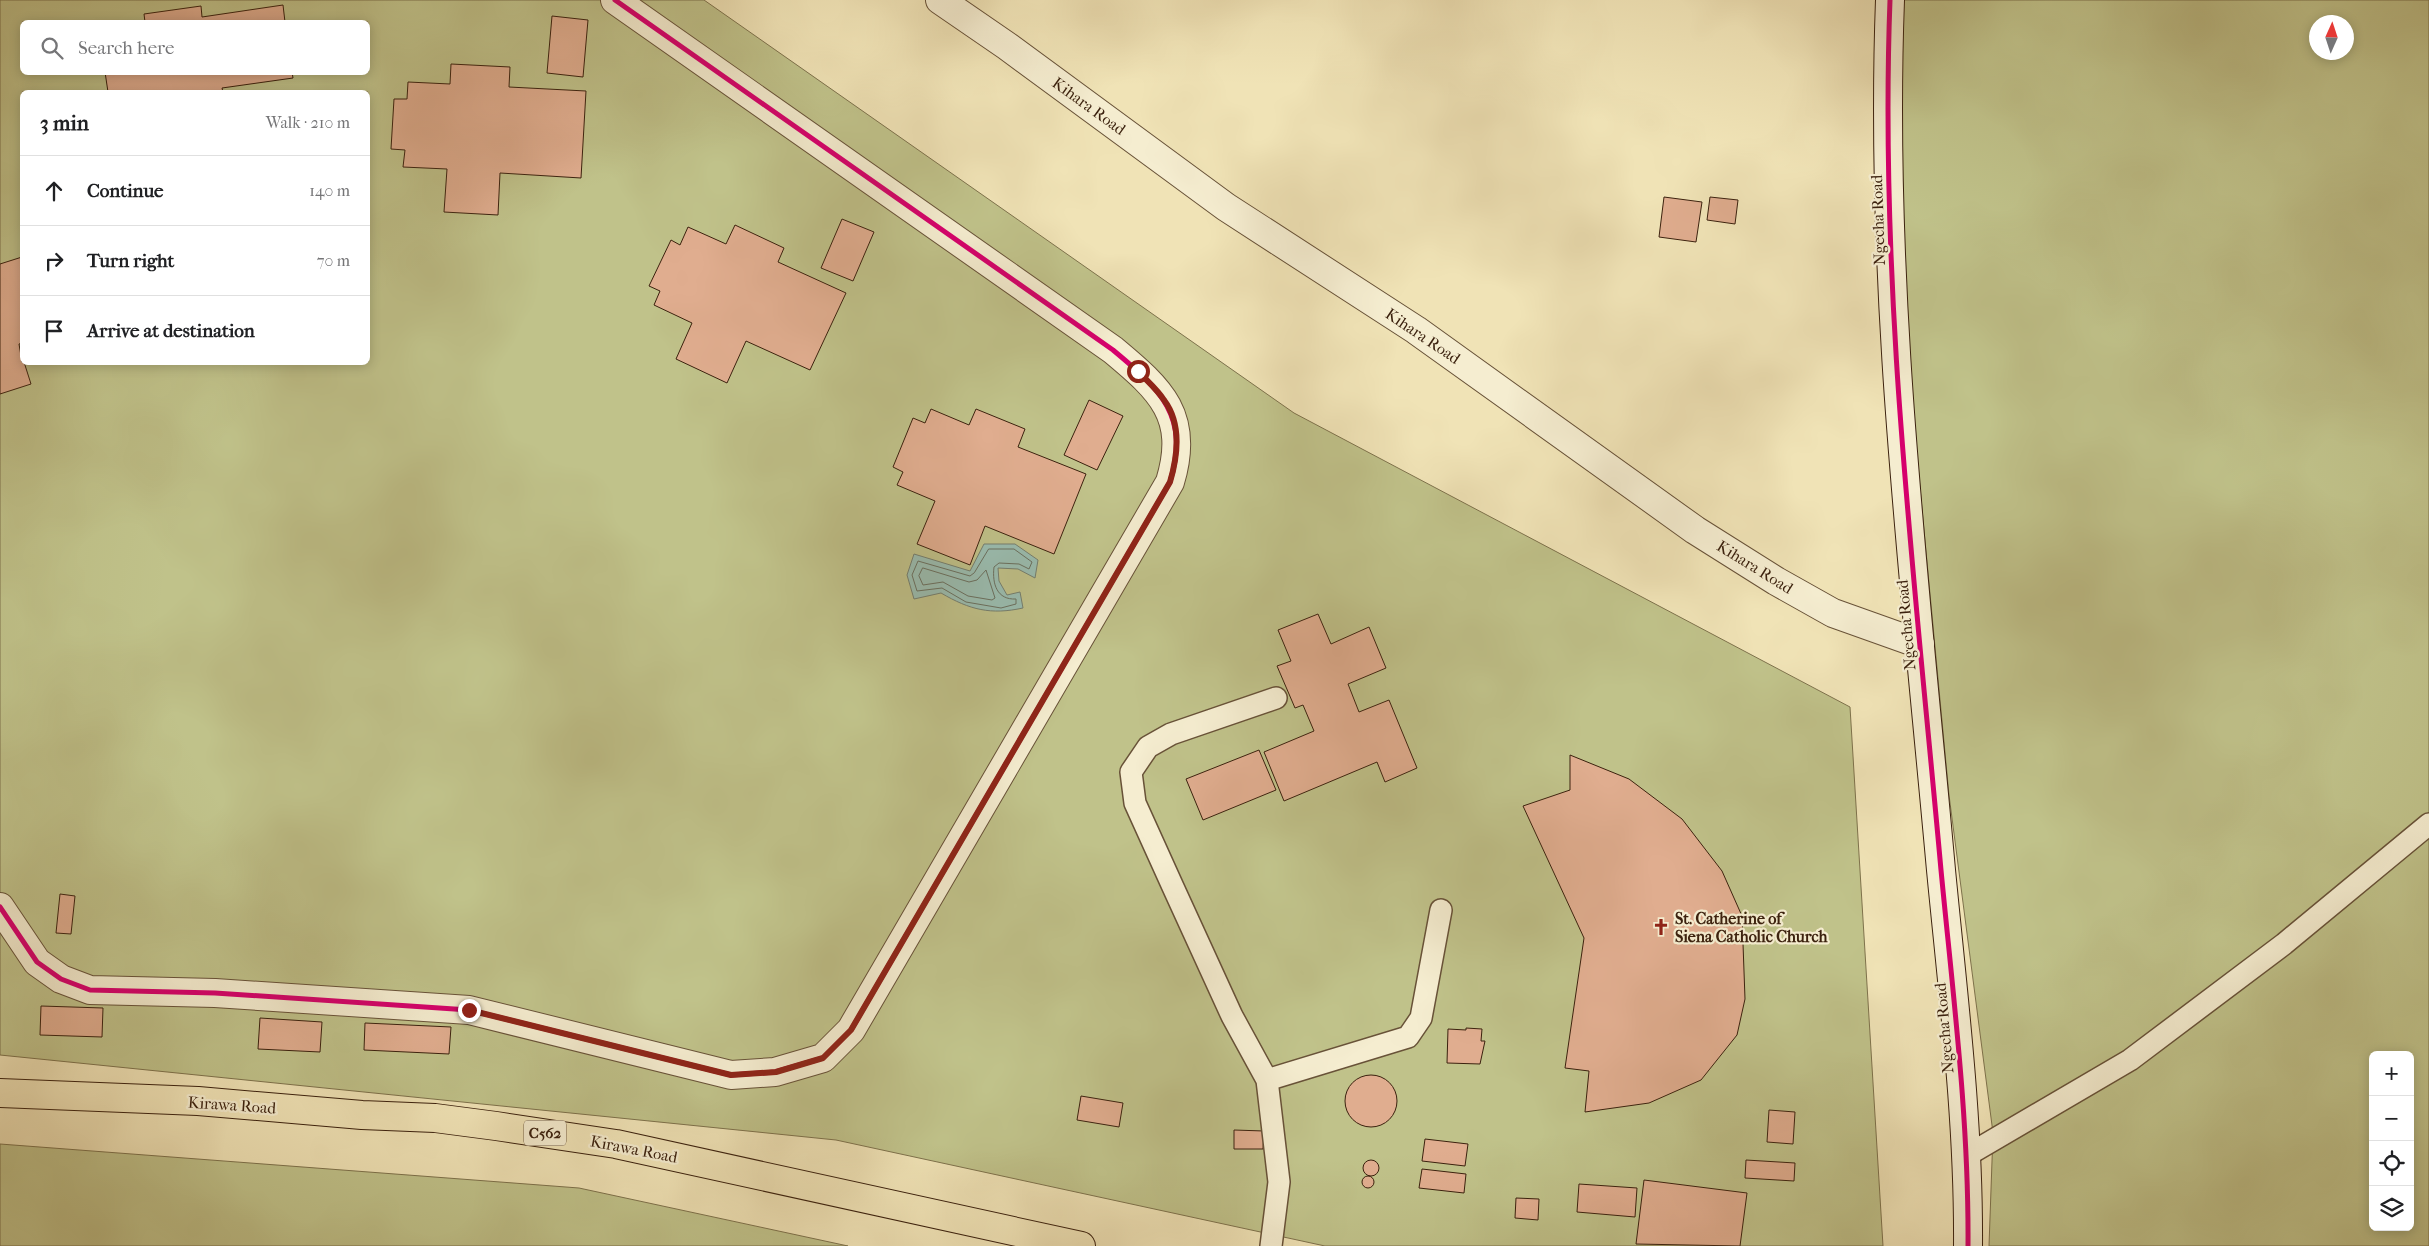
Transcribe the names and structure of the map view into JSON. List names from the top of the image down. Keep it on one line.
{"streets":{"main road":["Kirawa Road","C562"],"street":["Kihara Road","Ngecha Road"]},"crossings":[["Kihara Road","Ngecha Road"]],"places":{"church":["St. Catherine of Siena Catholic Church"]},"north":"top","page":{"search":"Search here","heading":["3 min","Walk · 210 m"],"list":[["Continue","140 m"],["Turn right","70 m"],"Arrive at destination"],"map_buttons":["+","−"]}}
